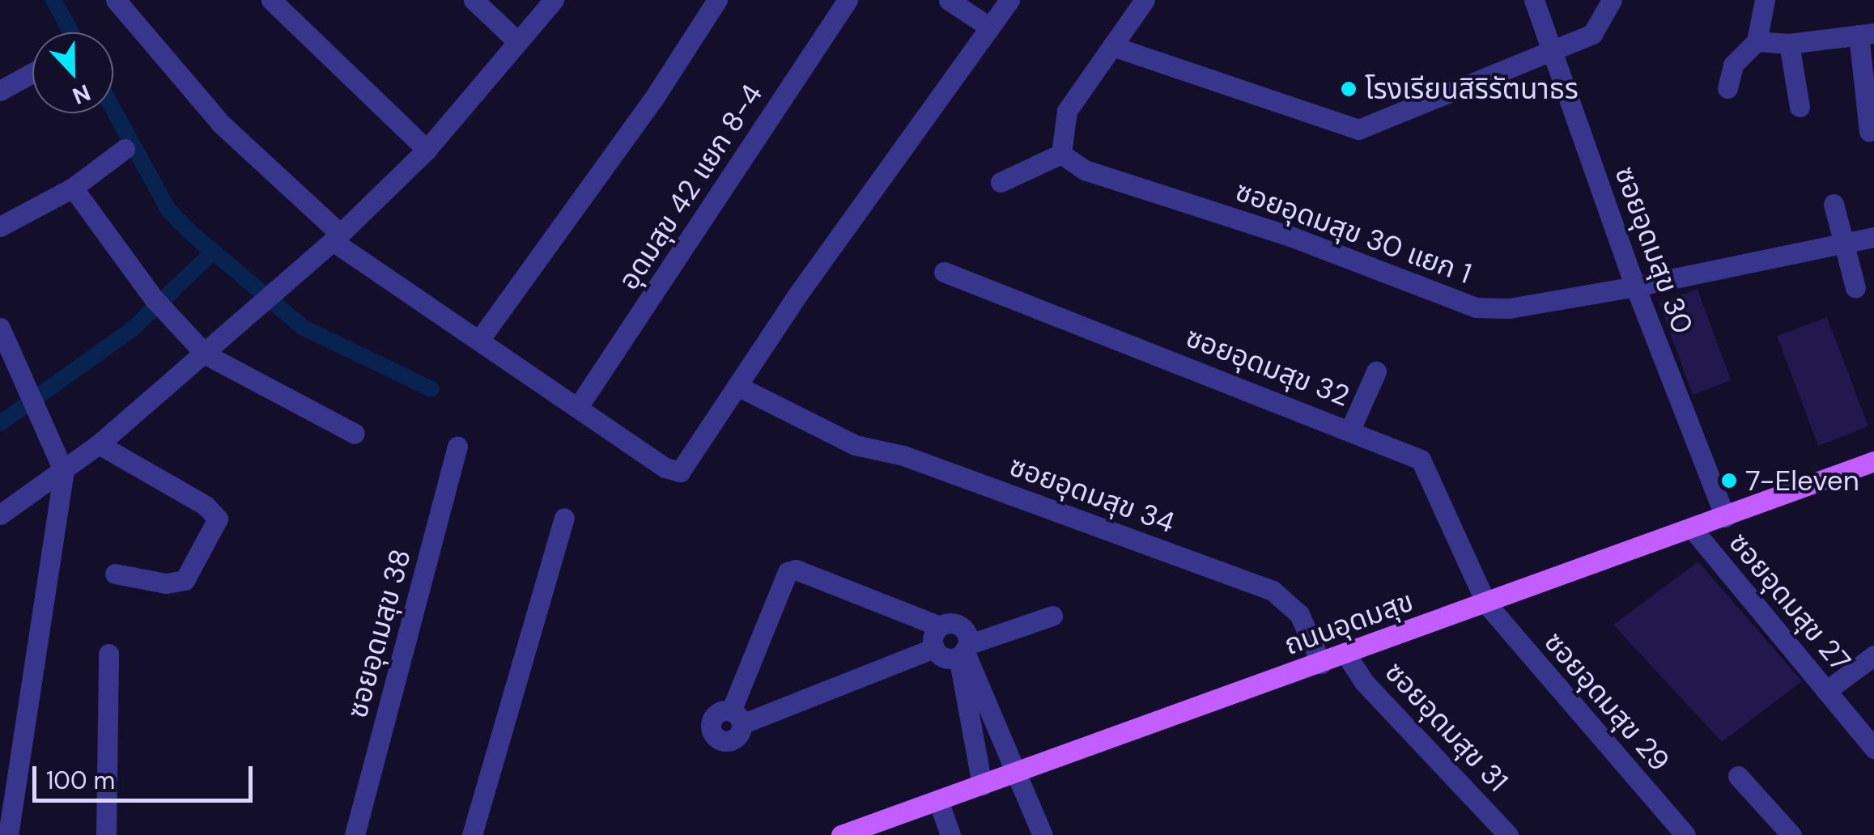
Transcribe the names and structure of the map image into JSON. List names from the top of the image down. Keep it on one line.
{"streets":{"main road":["ถนนอุดมสุข"],"street":["อุดมสุข 42 แยก 8-4","ซอยอุดมสุข 30 แยก 1","ซอยอุดมสุข 30","ซอยอุดมสุข 32","ซอยอุดมสุข 34","ซอยอุดมสุข 27","ซอยอุดมสุข 38","ซอยอุดมสุข 29","ซอยอุดมสุข 31"]},"crossings":[["ซอยอุดมสุข 30 แยก 1","ซอยอุดมสุข 30"],["ซอยอุดมสุข 30","ถนนอุดมสุข"],["ซอยอุดมสุข 32","ถนนอุดมสุข"],["ซอยอุดมสุข 32","ซอยอุดมสุข 29"],["ซอยอุดมสุข 34","ถนนอุดมสุข"],["ซอยอุดมสุข 27","ถนนอุดมสุข"],["ถนนอุดมสุข","ซอยอุดมสุข 29"],["ถนนอุดมสุข","ซอยอุดมสุข 31"]],"places":["โรงเรียนสิริรัตนาธร","7-Eleven"],"scale_bar":"100 m","north":"bottom"}
